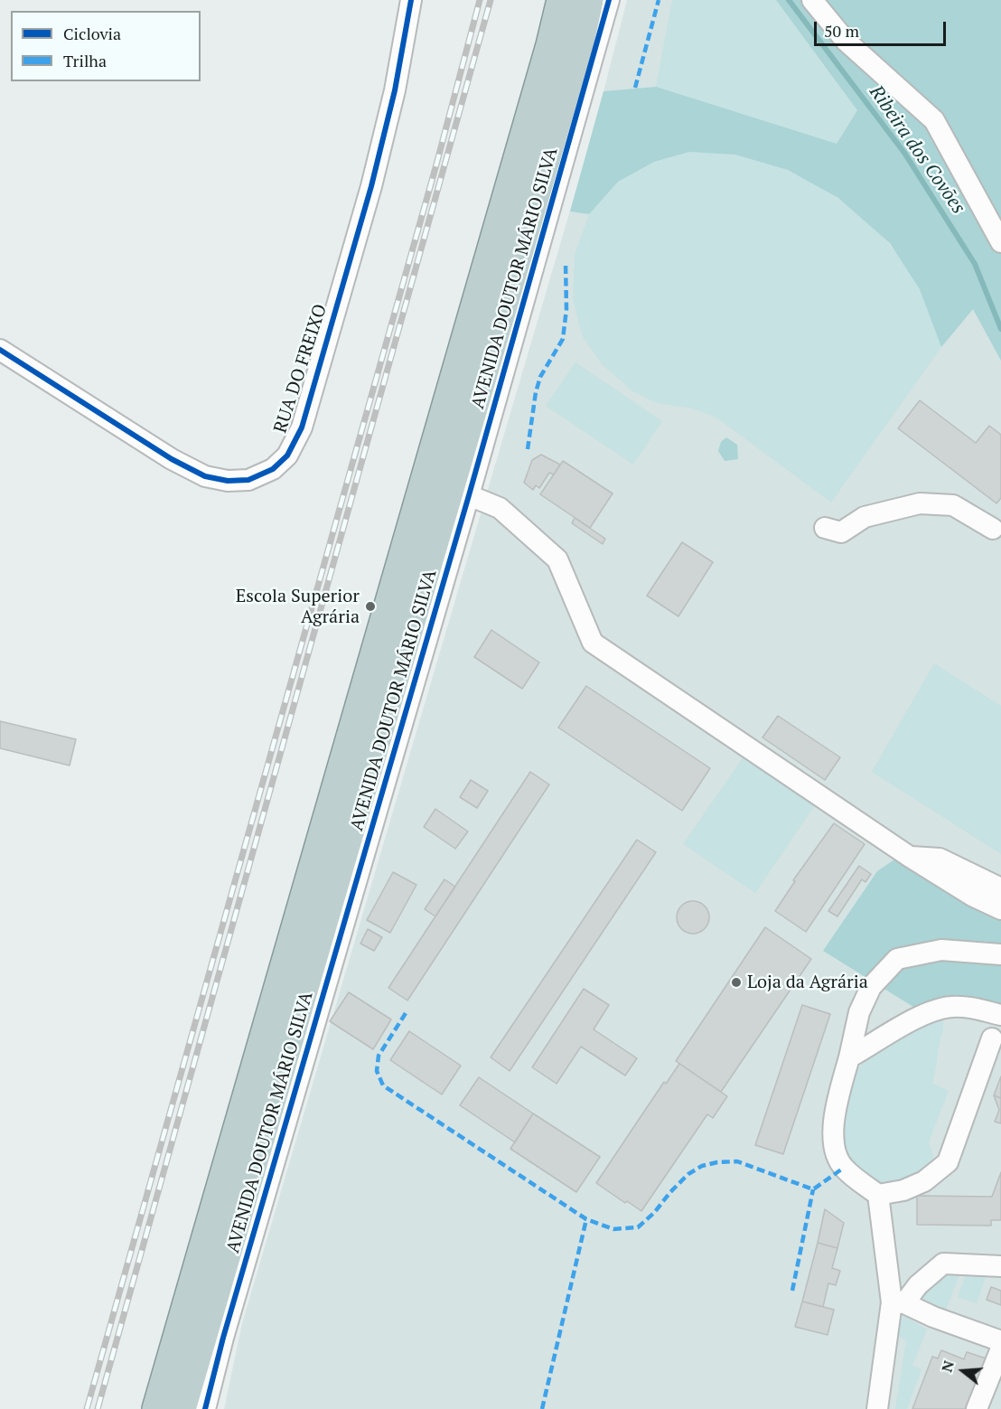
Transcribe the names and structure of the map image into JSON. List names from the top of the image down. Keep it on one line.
{"streets":{"street":["AVENIDA DOUTOR MÁRIO SILVA","RUA DO FREIXO"]},"water":["Ribeira dos Covões"],"places":["Escola Superior Agrária","Loja da Agrária"],"legend":["Ciclovia","Trilha"],"scale_bar":"50 m","north":"left"}
